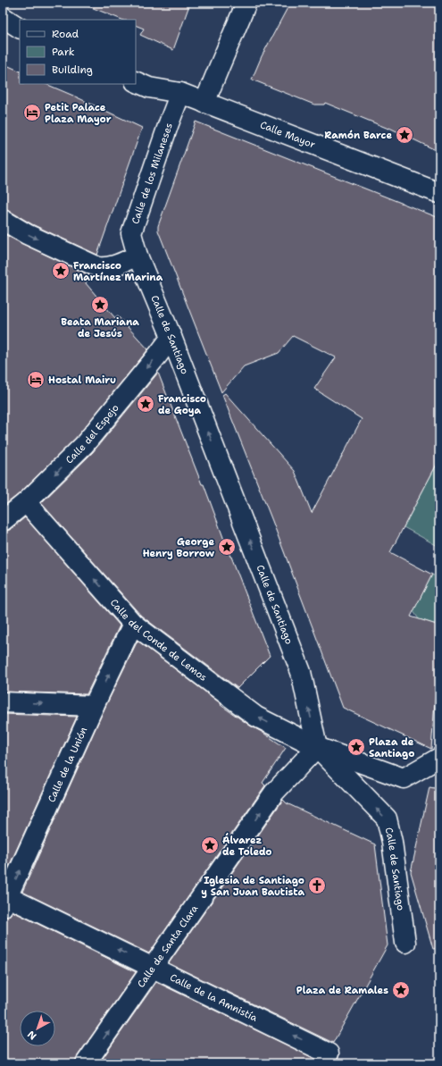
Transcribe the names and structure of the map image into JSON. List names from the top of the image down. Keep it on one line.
{"streets":{"street":["Calle Mayor","Calle de los Milaneses","Calle de Santiago","Calle del Espejo","Calle del Conde de Lemos","Calle de la Unión","Calle de Santa Clara","Calle de la Amnistía"]},"crossings":[["Calle Mayor","Calle de los Milaneses"],["Calle de los Milaneses","Calle de Santiago"],["Calle de Santiago","Calle del Espejo"],["Calle de Santiago","Calle del Conde de Lemos"],["Calle de Santiago","Calle de Santa Clara"],["Calle del Espejo","Calle del Conde de Lemos"],["Calle del Conde de Lemos","Calle de la Unión"],["Calle del Conde de Lemos","Calle de Santa Clara"],["Calle de la Unión","Calle de la Amnistía"],["Calle de Santa Clara","Calle de la Amnistía"]],"one_way":["Calle de Santiago","Calle del Espejo","Calle del Conde de Lemos","Calle de la Unión","Calle de Santa Clara","Calle de la Amnistía"],"places":{"hotel":["Petit Palace Plaza Mayor","Hostal Mairu"],"place":["Ramón Barce","Francisco Martínez Marina","Beata Mariana de Jesús","Francisco de Goya","George Henry Borrow","Plaza de Santiago","Álvarez de Toledo","Plaza de Ramales"],"church":["Iglesia de Santiago y San Juan Bautista"]},"legend":["Road","Park","Building"],"north":"bottom left"}
